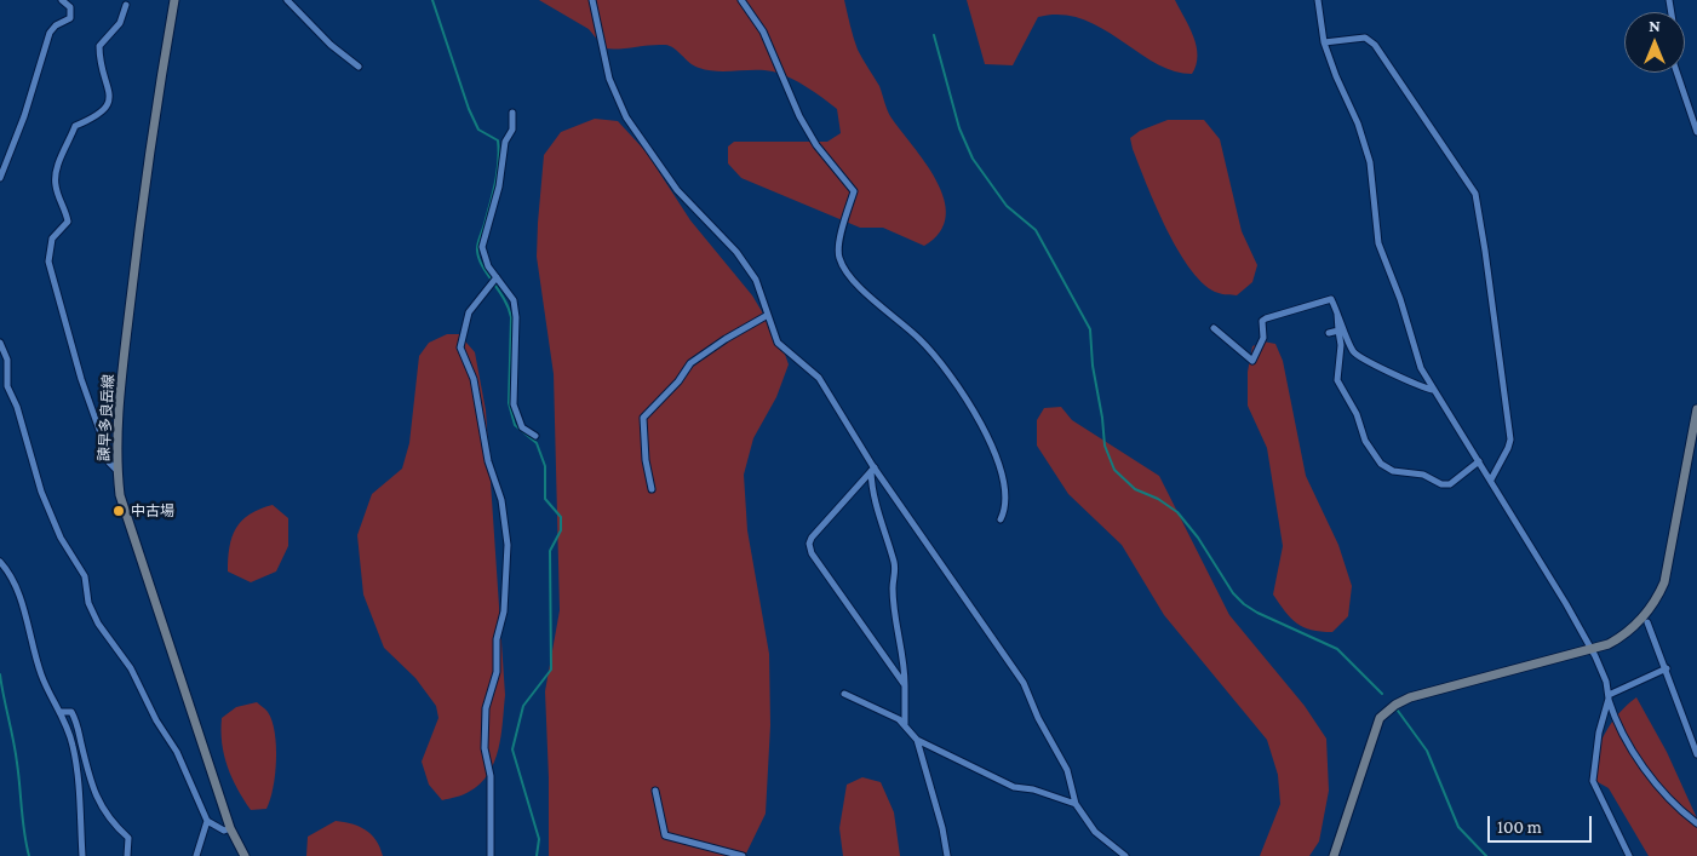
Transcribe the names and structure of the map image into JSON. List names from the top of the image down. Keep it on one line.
{"streets":{"main road":["諫早多良岳線"]},"places":["中古場"],"scale_bar":"100 m","north":"top"}
